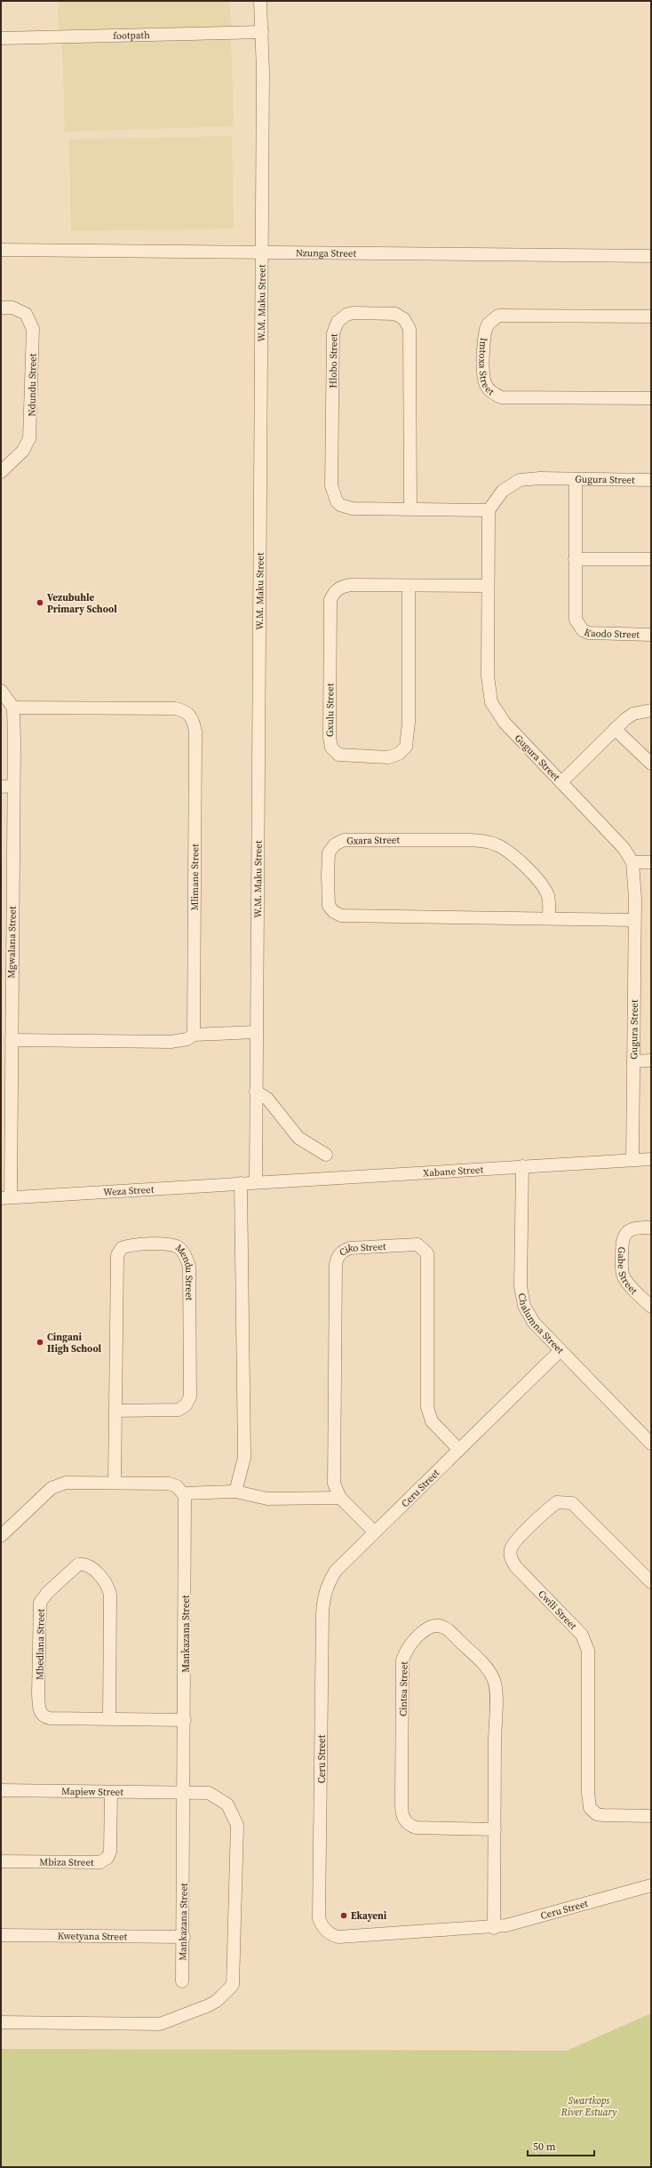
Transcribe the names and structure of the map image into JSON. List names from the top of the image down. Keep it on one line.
{"streets":{"street":["footpath","Nzunga Street","W.M. Maku Street","Hlobo Street","Imtoxa Street","Ndundu Street","Gugura Street","Kaodo Street","Gxulu Street","Gxara Street","Mlimane Street","Mgwalana Street","Xabane Street","Weza Street","Ciko Street","Gabe Street","Mendu Street","Chalumna Street","Ceru Street","Cwili Street","Mankazana Street","Mbedlana Street","Cintsa Street","Mapiew Street","Mbiza Street","Kwetyana Street"]},"crossings":[["footpath","W.M. Maku Street"],["Nzunga Street","W.M. Maku Street"],["W.M. Maku Street","Xabane Street"],["W.M. Maku Street","Weza Street"],["Hlobo Street","Gugura Street"],["Gugura Street","Kaodo Street"],["Gugura Street","Gxulu Street"],["Gugura Street","Gxara Street"],["Gugura Street","Xabane Street"],["Mlimane Street","Mgwalana Street"],["Mgwalana Street","Weza Street"],["Xabane Street","Weza Street"],["Xabane Street","Chalumna Street"],["Ciko Street","Ceru Street"],["Chalumna Street","Ceru Street"],["Ceru Street","Cintsa Street"],["Mankazana Street","Mbedlana Street"],["Mankazana Street","Mapiew Street"],["Mankazana Street","Kwetyana Street"],["Mapiew Street","Mbiza Street"]],"parks":["Swartkops River Estuary"],"places":["Vezubuhle Primary School","Cingani High School","Ekayeni"],"scale_bar":"50 m"}
